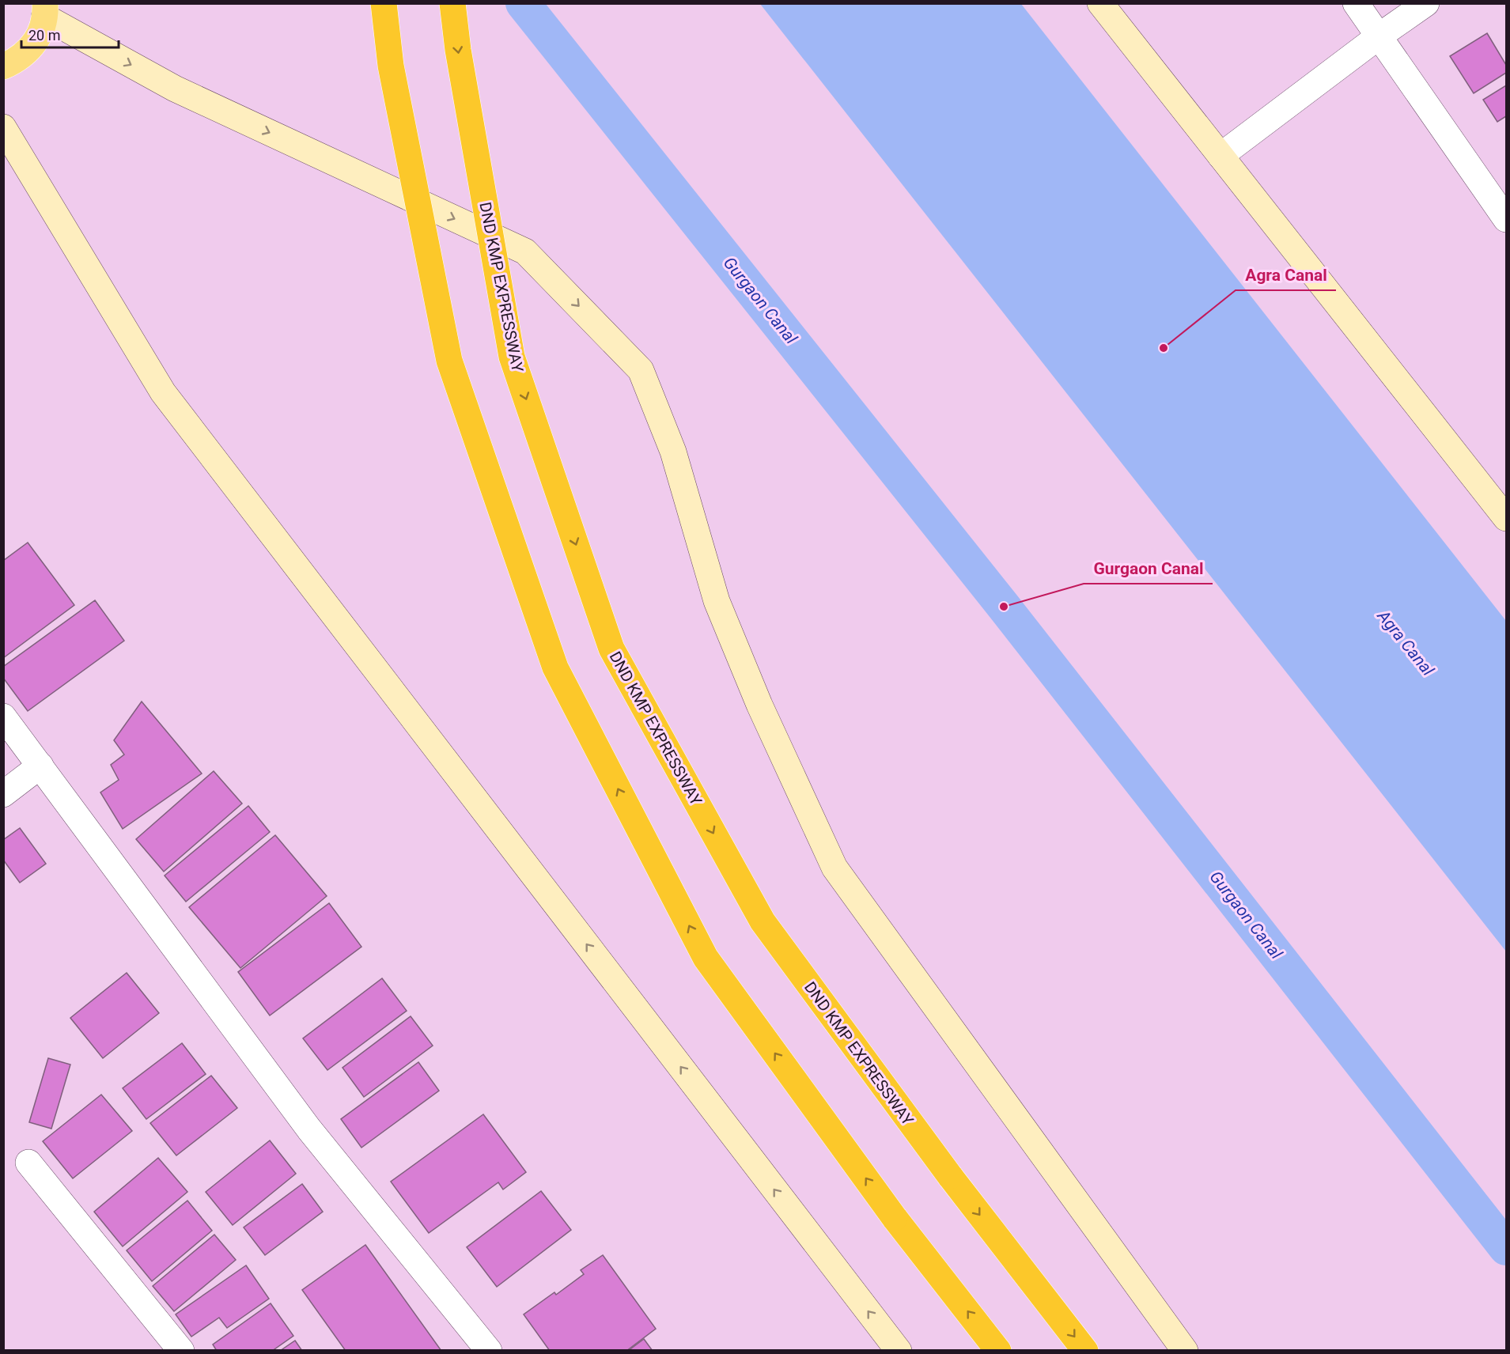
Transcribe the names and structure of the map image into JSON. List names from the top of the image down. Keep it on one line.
{"streets":{"highway":["DND KMP EXPRESSWAY"]},"water":["Gurgaon Canal","Agra Canal"],"places":["Agra Canal","Gurgaon Canal"],"scale_bar":"20 m"}
